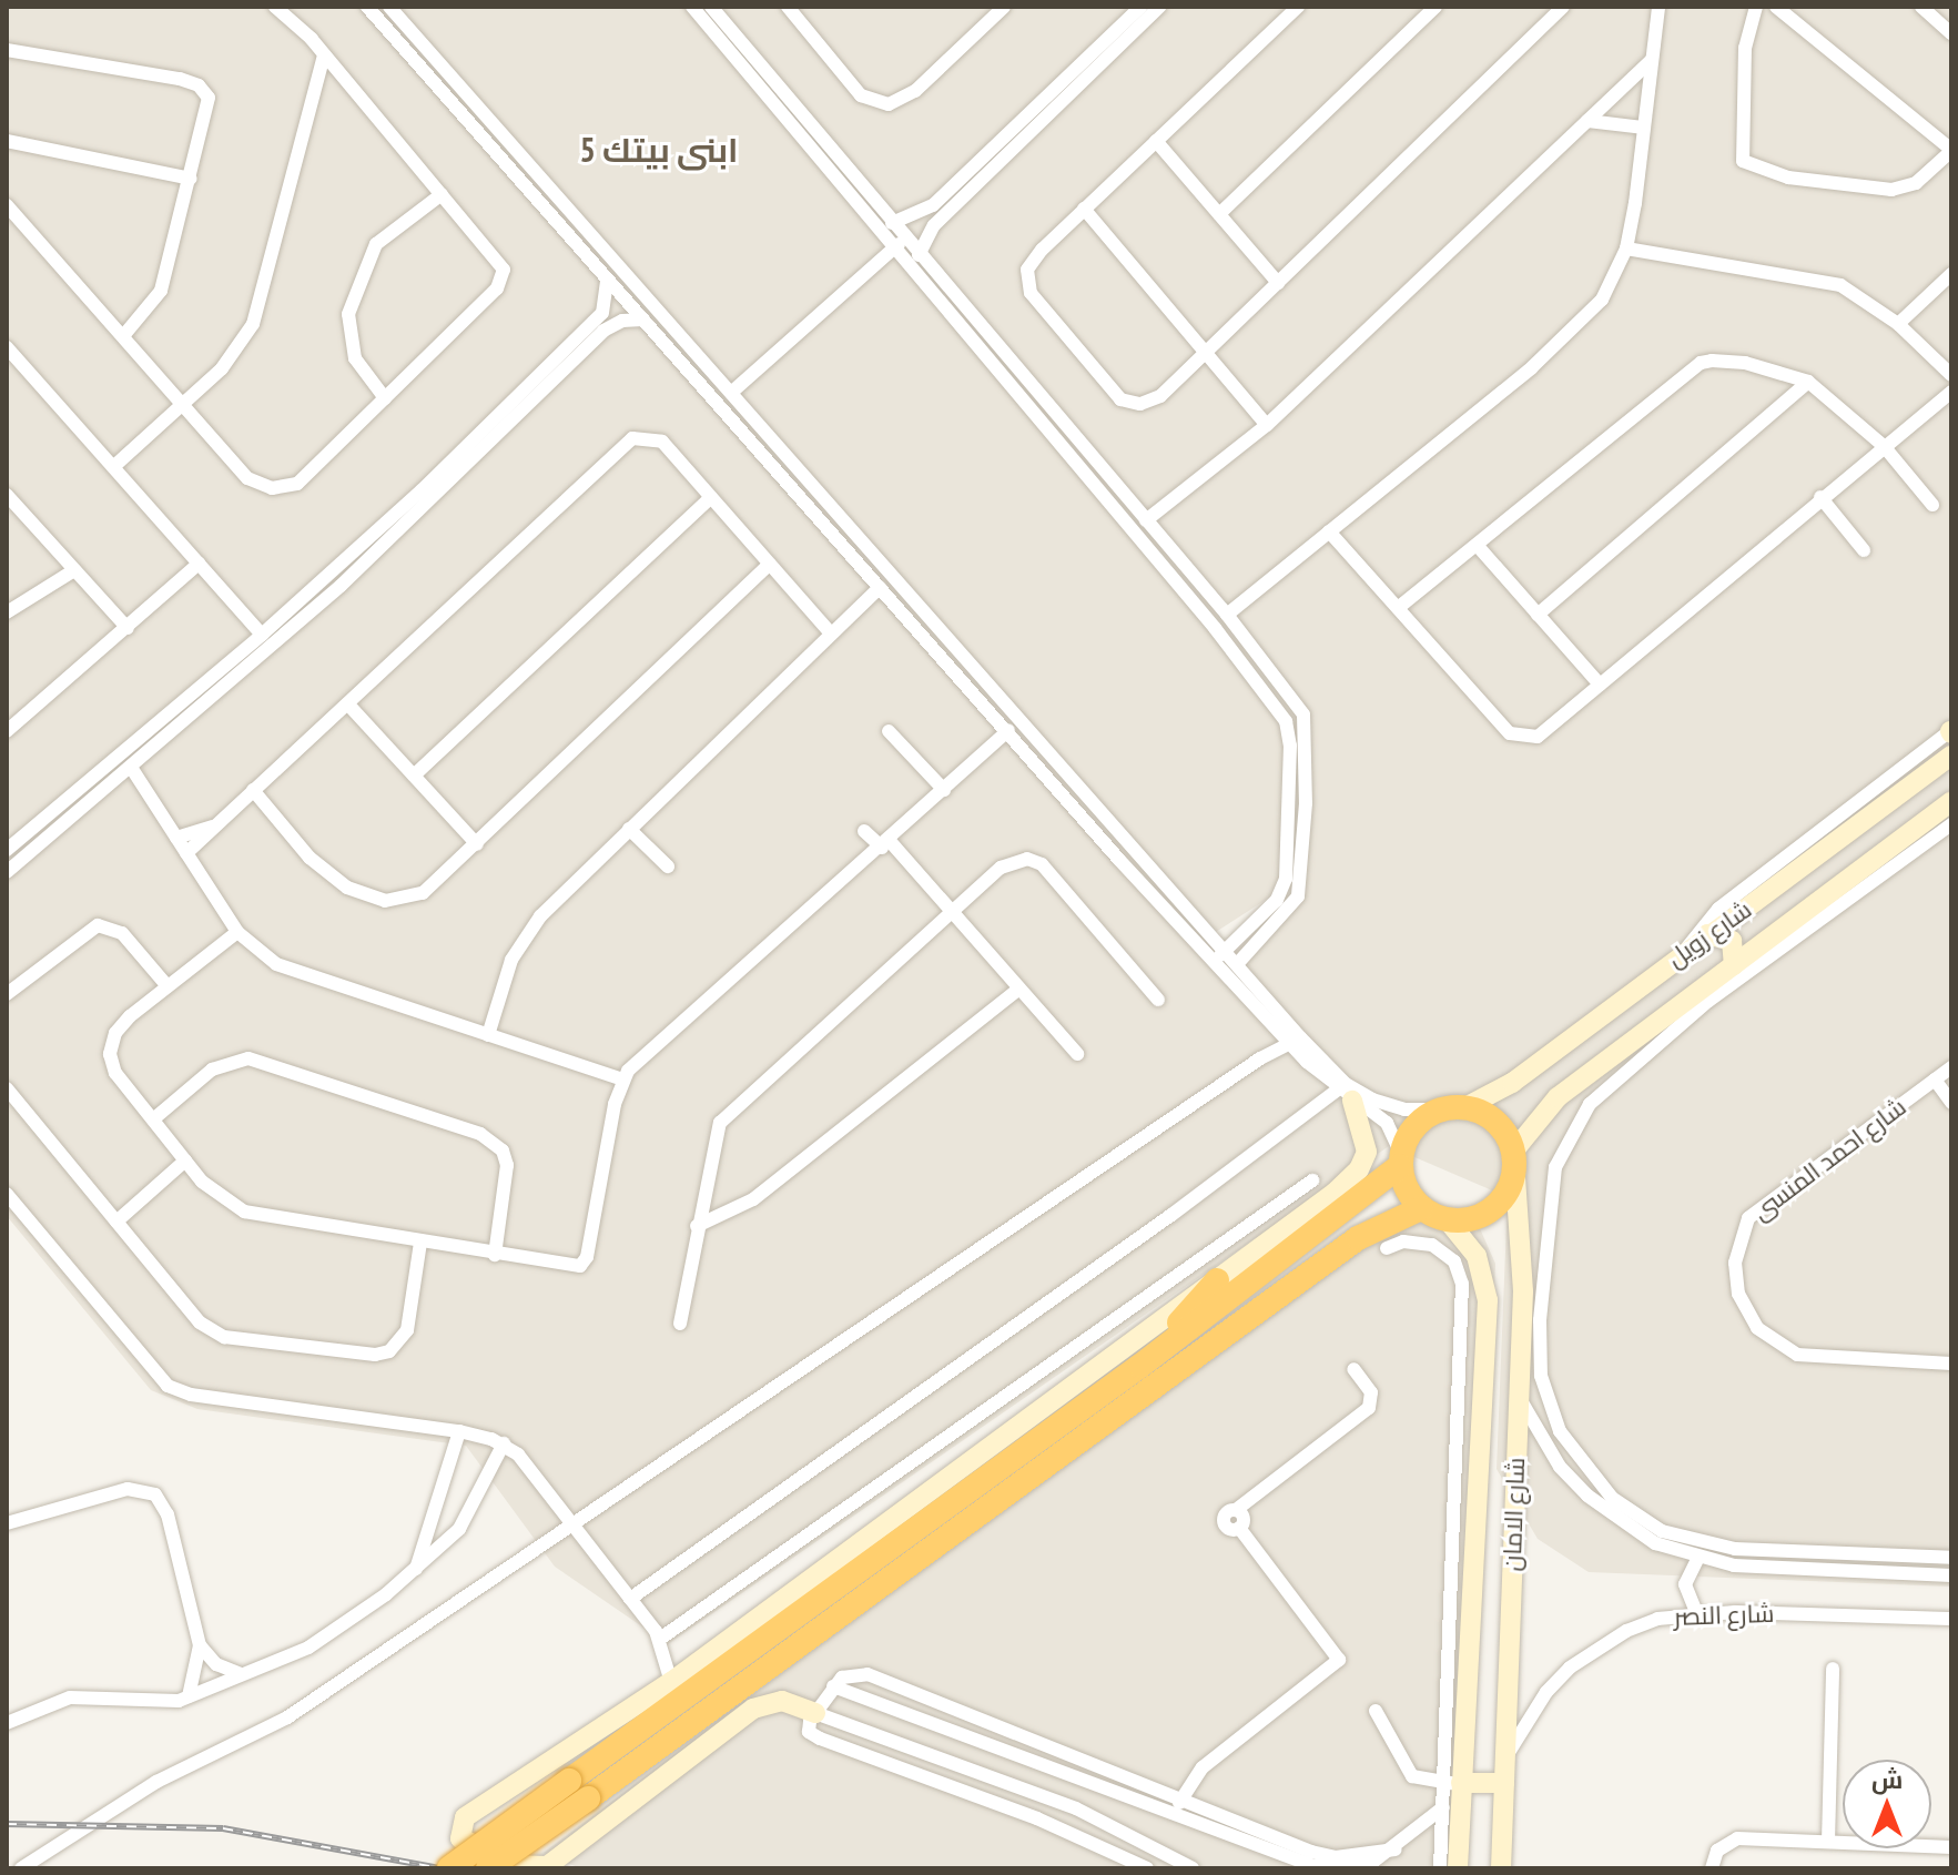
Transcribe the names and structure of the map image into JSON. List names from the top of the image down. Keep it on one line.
{"streets":{"street":["شارع زويل","شارع احمد المنسى","شارع الامان","شارع النصر"]},"crossings":[["شارع زويل","شارع الامان"],["شارع الامان","شارع النصر"]],"districts":["ابنى بيتك 5"],"north":"top"}
